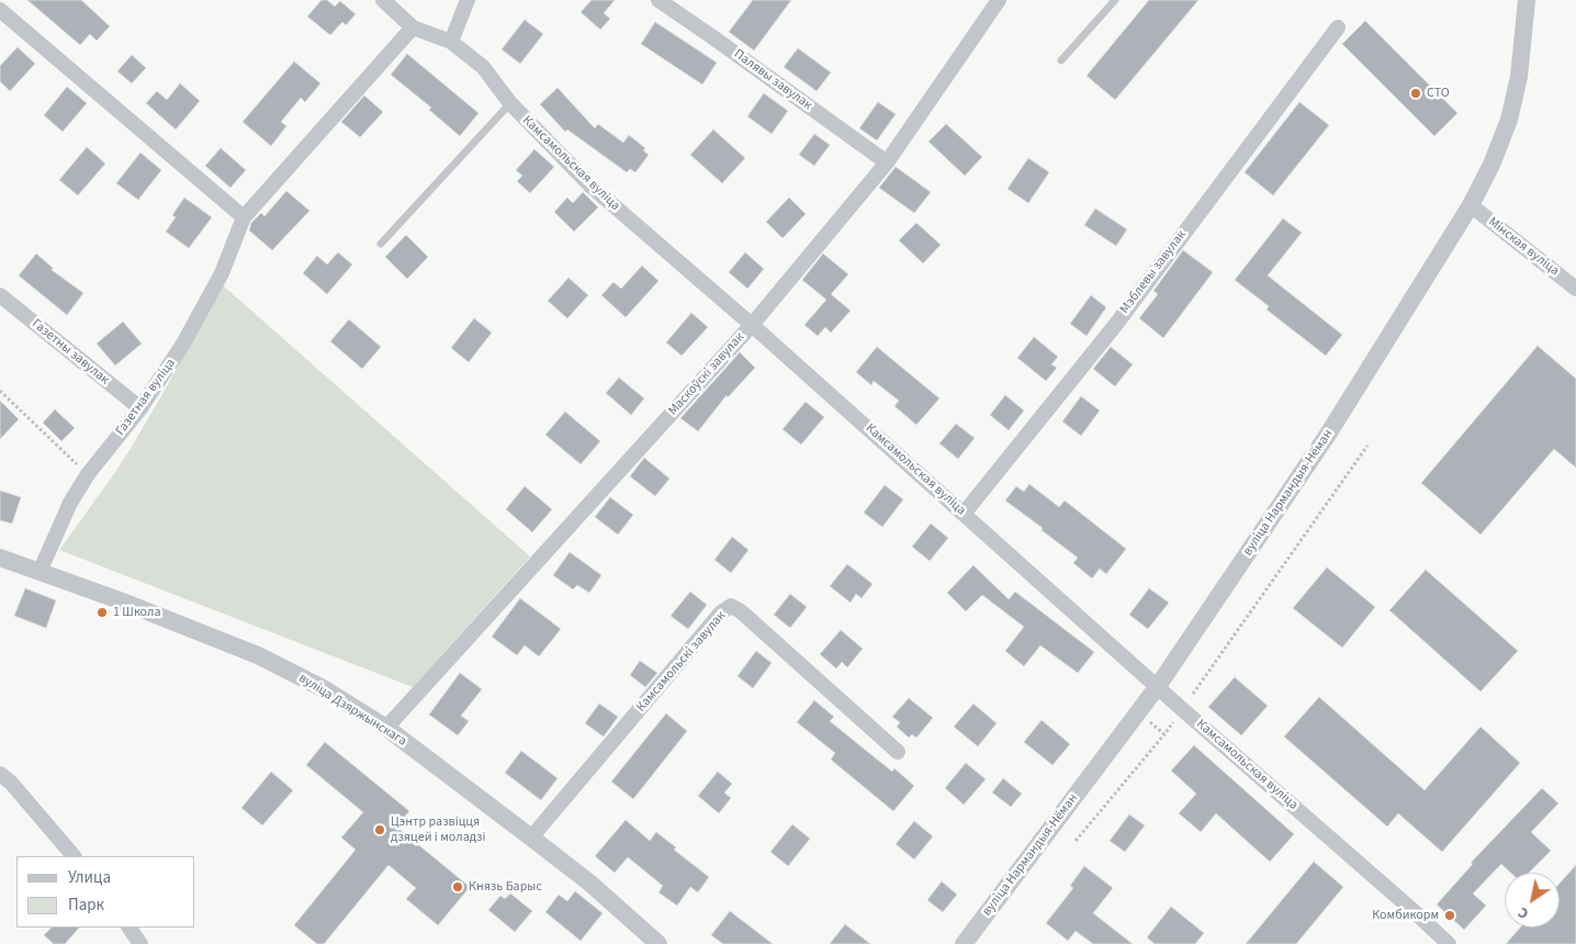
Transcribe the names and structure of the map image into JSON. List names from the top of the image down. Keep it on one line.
{"streets":{"street":["Палявы завулак","Камсамольская вуліца","Мінская вуліца","Мэблевы завулак","Газетны завулак","Маскоўскі завулак","Газетная вуліца","вуліца Нармандыя-Нёман","Камсамольскі завулак","вуліца Дзяржынскага"]},"crossings":[["Палявы завулак","Маскоўскі завулак"],["Камсамольская вуліца","Мэблевы завулак"],["Камсамольская вуліца","Маскоўскі завулак"],["Камсамольская вуліца","Газетная вуліца"],["Камсамольская вуліца","вуліца Нармандыя-Нёман"],["Мінская вуліца","вуліца Нармандыя-Нёман"],["Газетны завулак","Газетная вуліца"],["Маскоўскі завулак","вуліца Дзяржынскага"],["Газетная вуліца","вуліца Дзяржынскага"],["Камсамольскі завулак","вуліца Дзяржынскага"]],"places":["СТО","1 Школа","Цэнтр развіцця дзяцей і моладзі","Князь Барыс","Комбикорм"],"legend":["Улица","Парк"],"north":"bottom left"}
